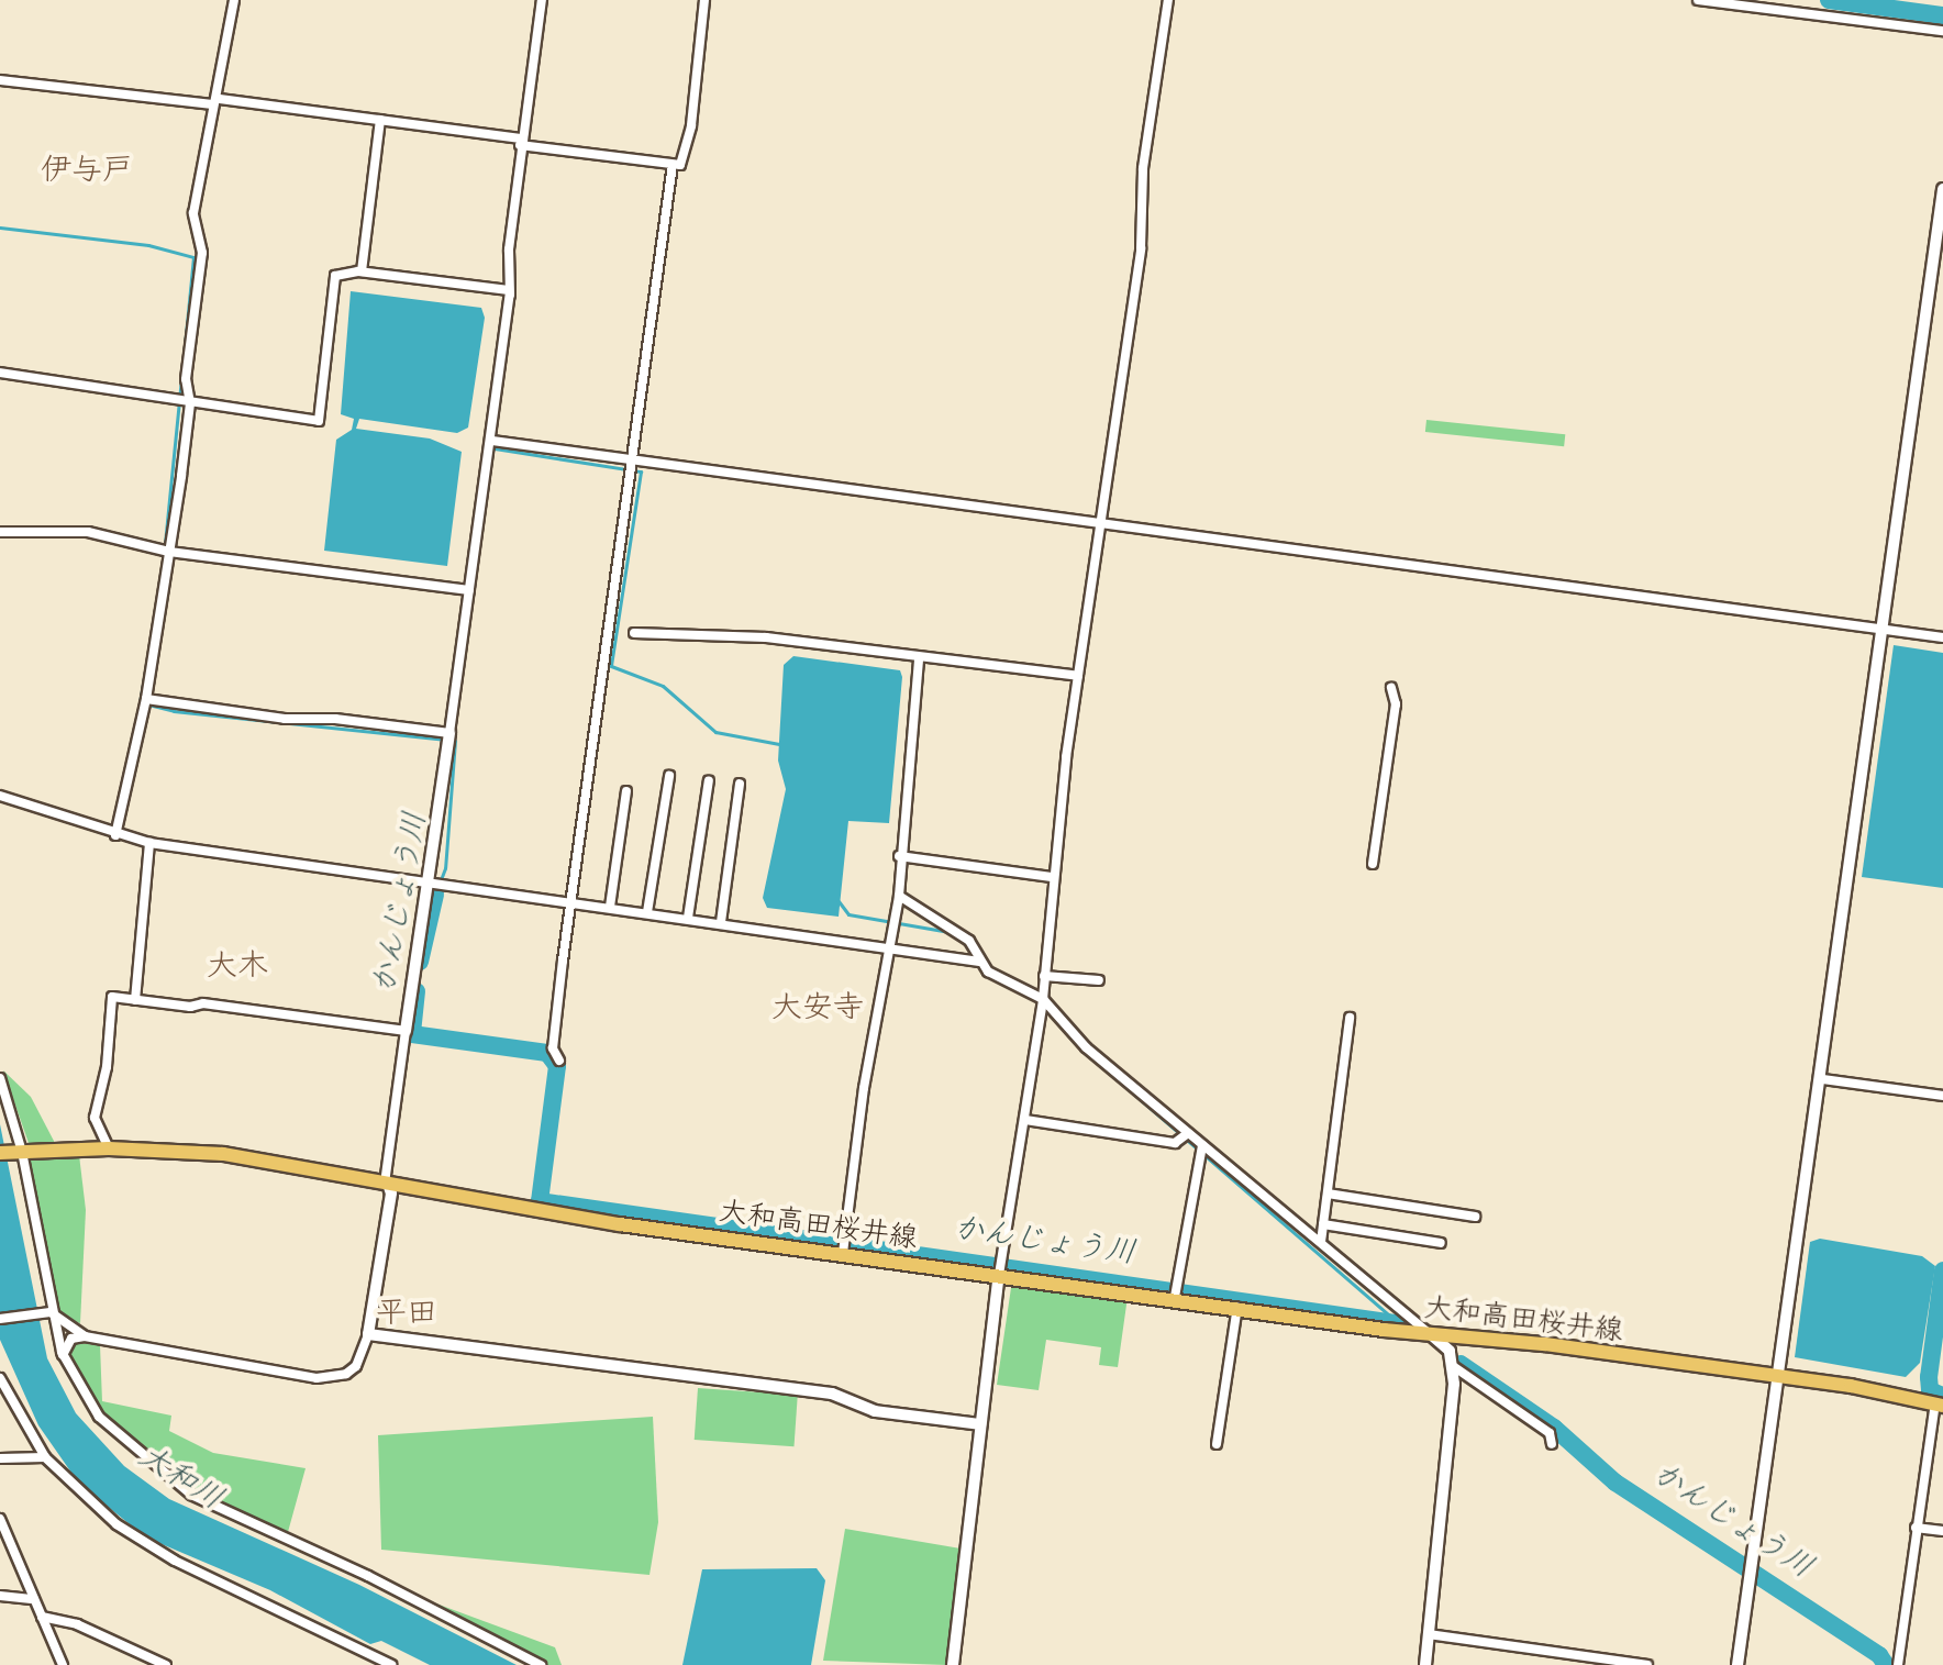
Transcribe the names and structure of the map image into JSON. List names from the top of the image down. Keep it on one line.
{"streets":{"main road":["大和高田桜井線"]},"districts":["伊与戸","大木","大安寺","平田"],"water":["かんじょう川","大和川"]}
